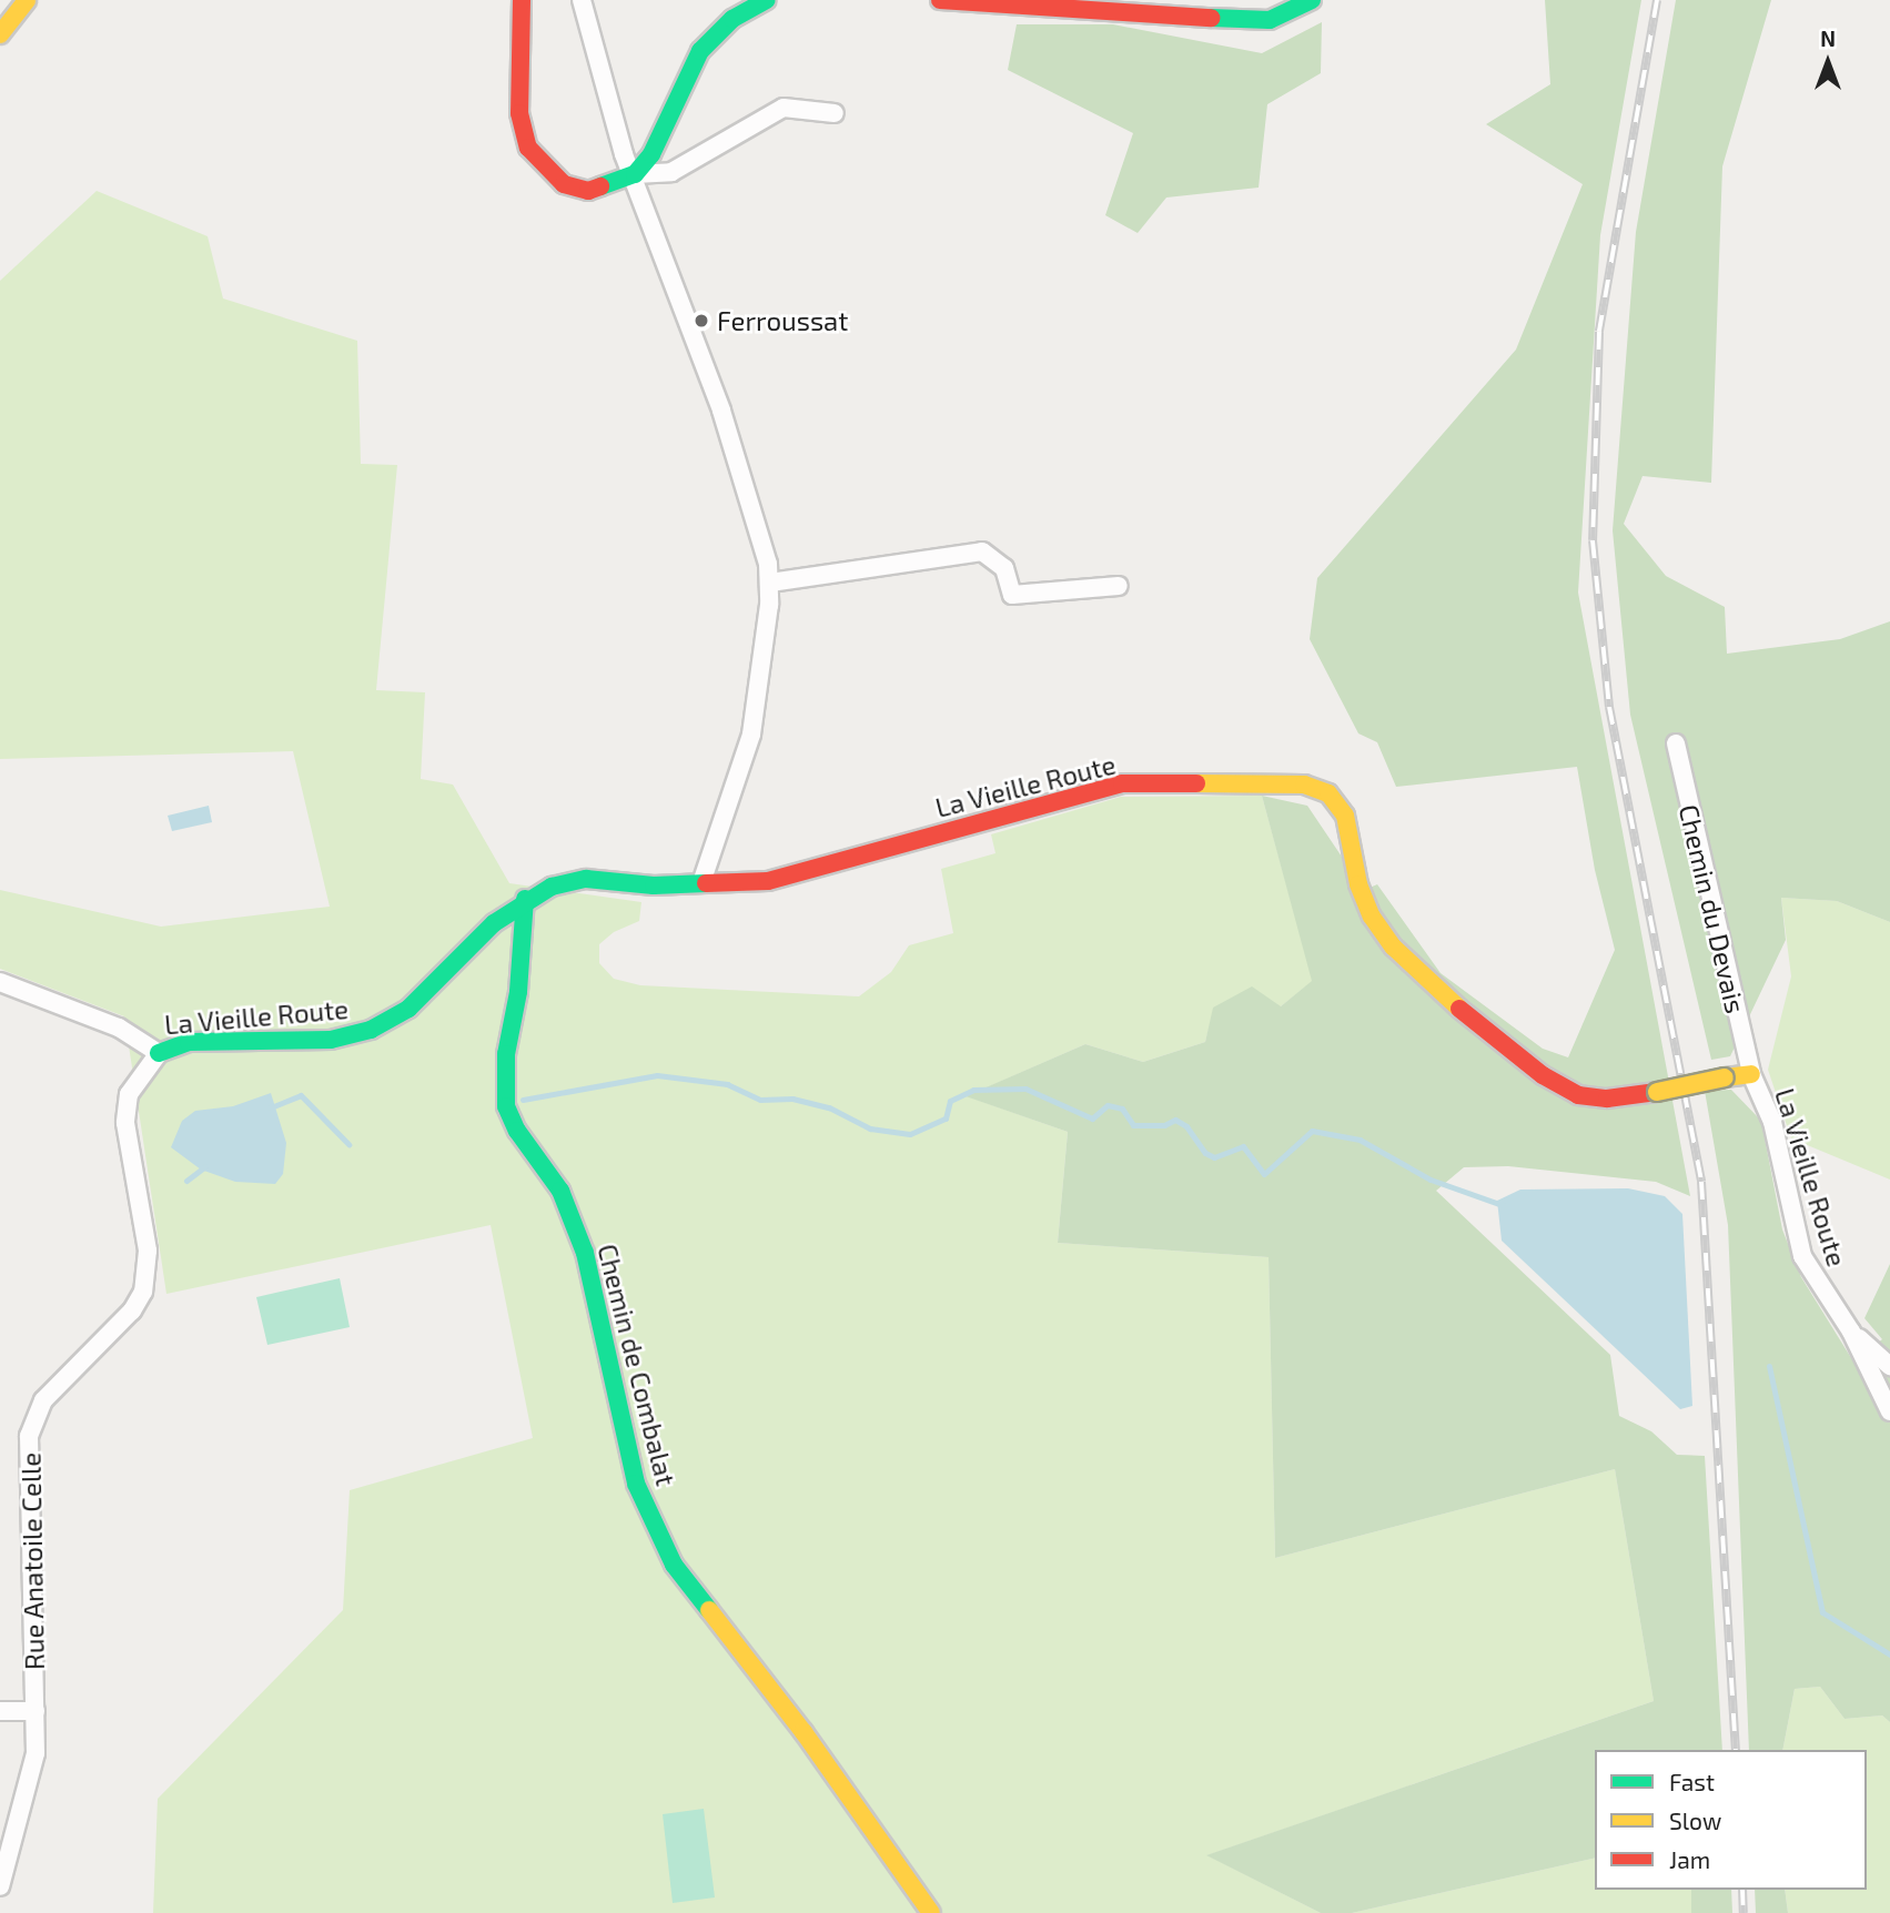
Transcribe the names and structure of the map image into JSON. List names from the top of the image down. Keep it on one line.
{"streets":{"street":["La Vieille Route","Chemin du Devais","Chemin de Combalat","Rue Anatoile Celle"]},"crossings":[["La Vieille Route","Chemin du Devais"],["La Vieille Route","Chemin de Combalat"],["La Vieille Route","Rue Anatoile Celle"]],"places":["Ferroussat"],"legend":["Fast","Slow","Jam"],"north":"top"}
